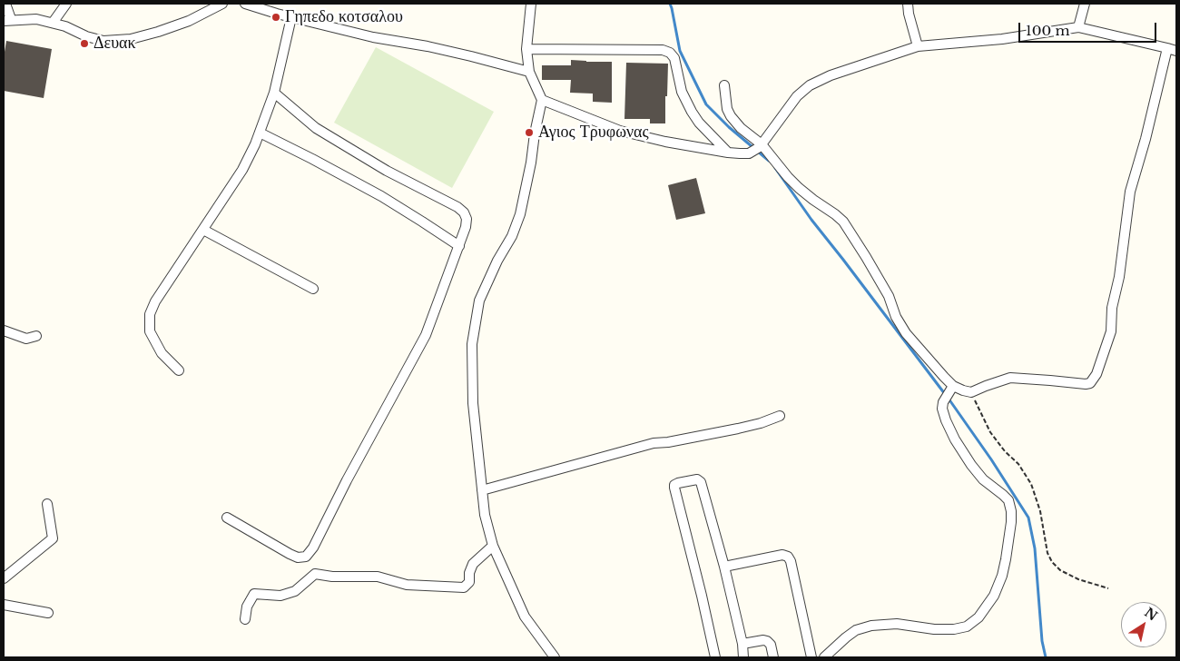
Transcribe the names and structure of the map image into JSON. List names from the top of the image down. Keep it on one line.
{"places":["Γηπεδο κοτσαλου","Δευακ","Αγιος Τρυφωνας"],"scale_bar":"100 m","north":"top right"}
